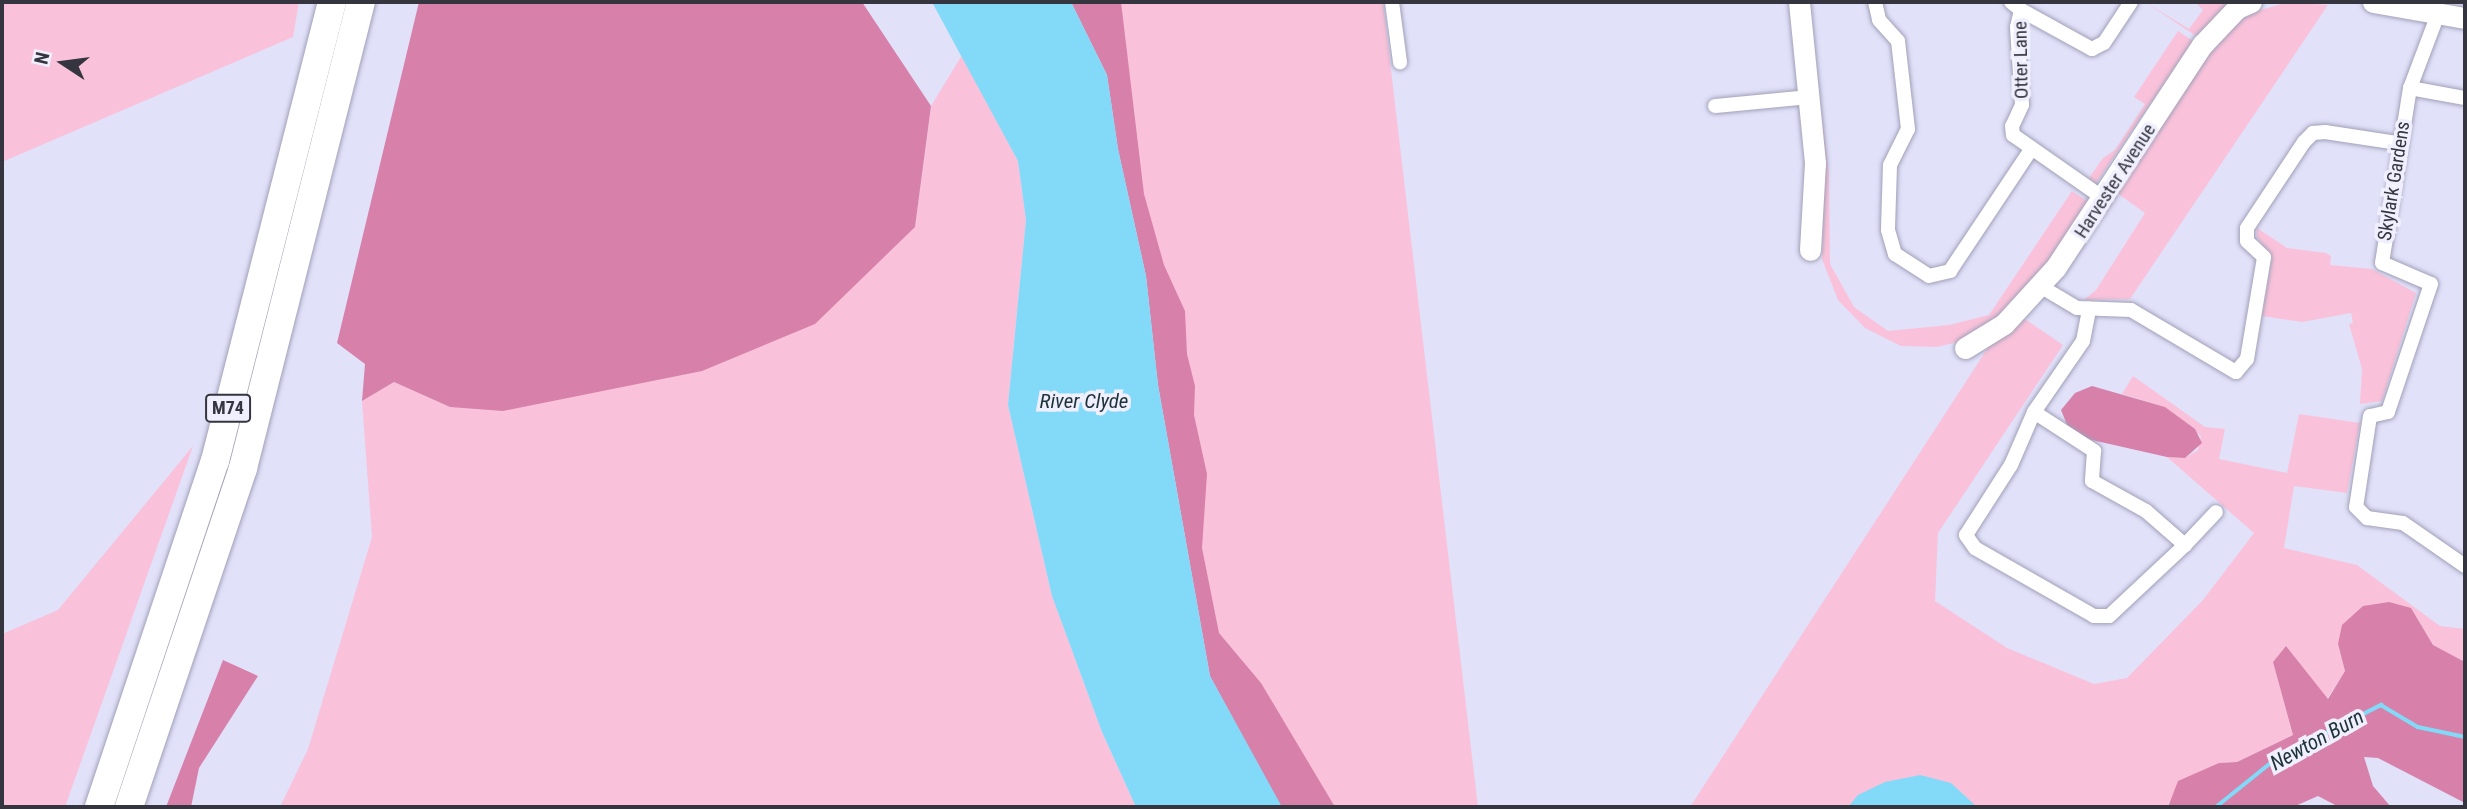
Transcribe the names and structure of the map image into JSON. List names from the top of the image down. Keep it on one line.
{"streets":{"highway":["M74"],"street":["Otter Lane","Harvester Avenue","Skylark Gardens"]},"crossings":[["Otter Lane","Harvester Avenue"]],"water":["River Clyde","Newton Burn"],"north":"left"}
